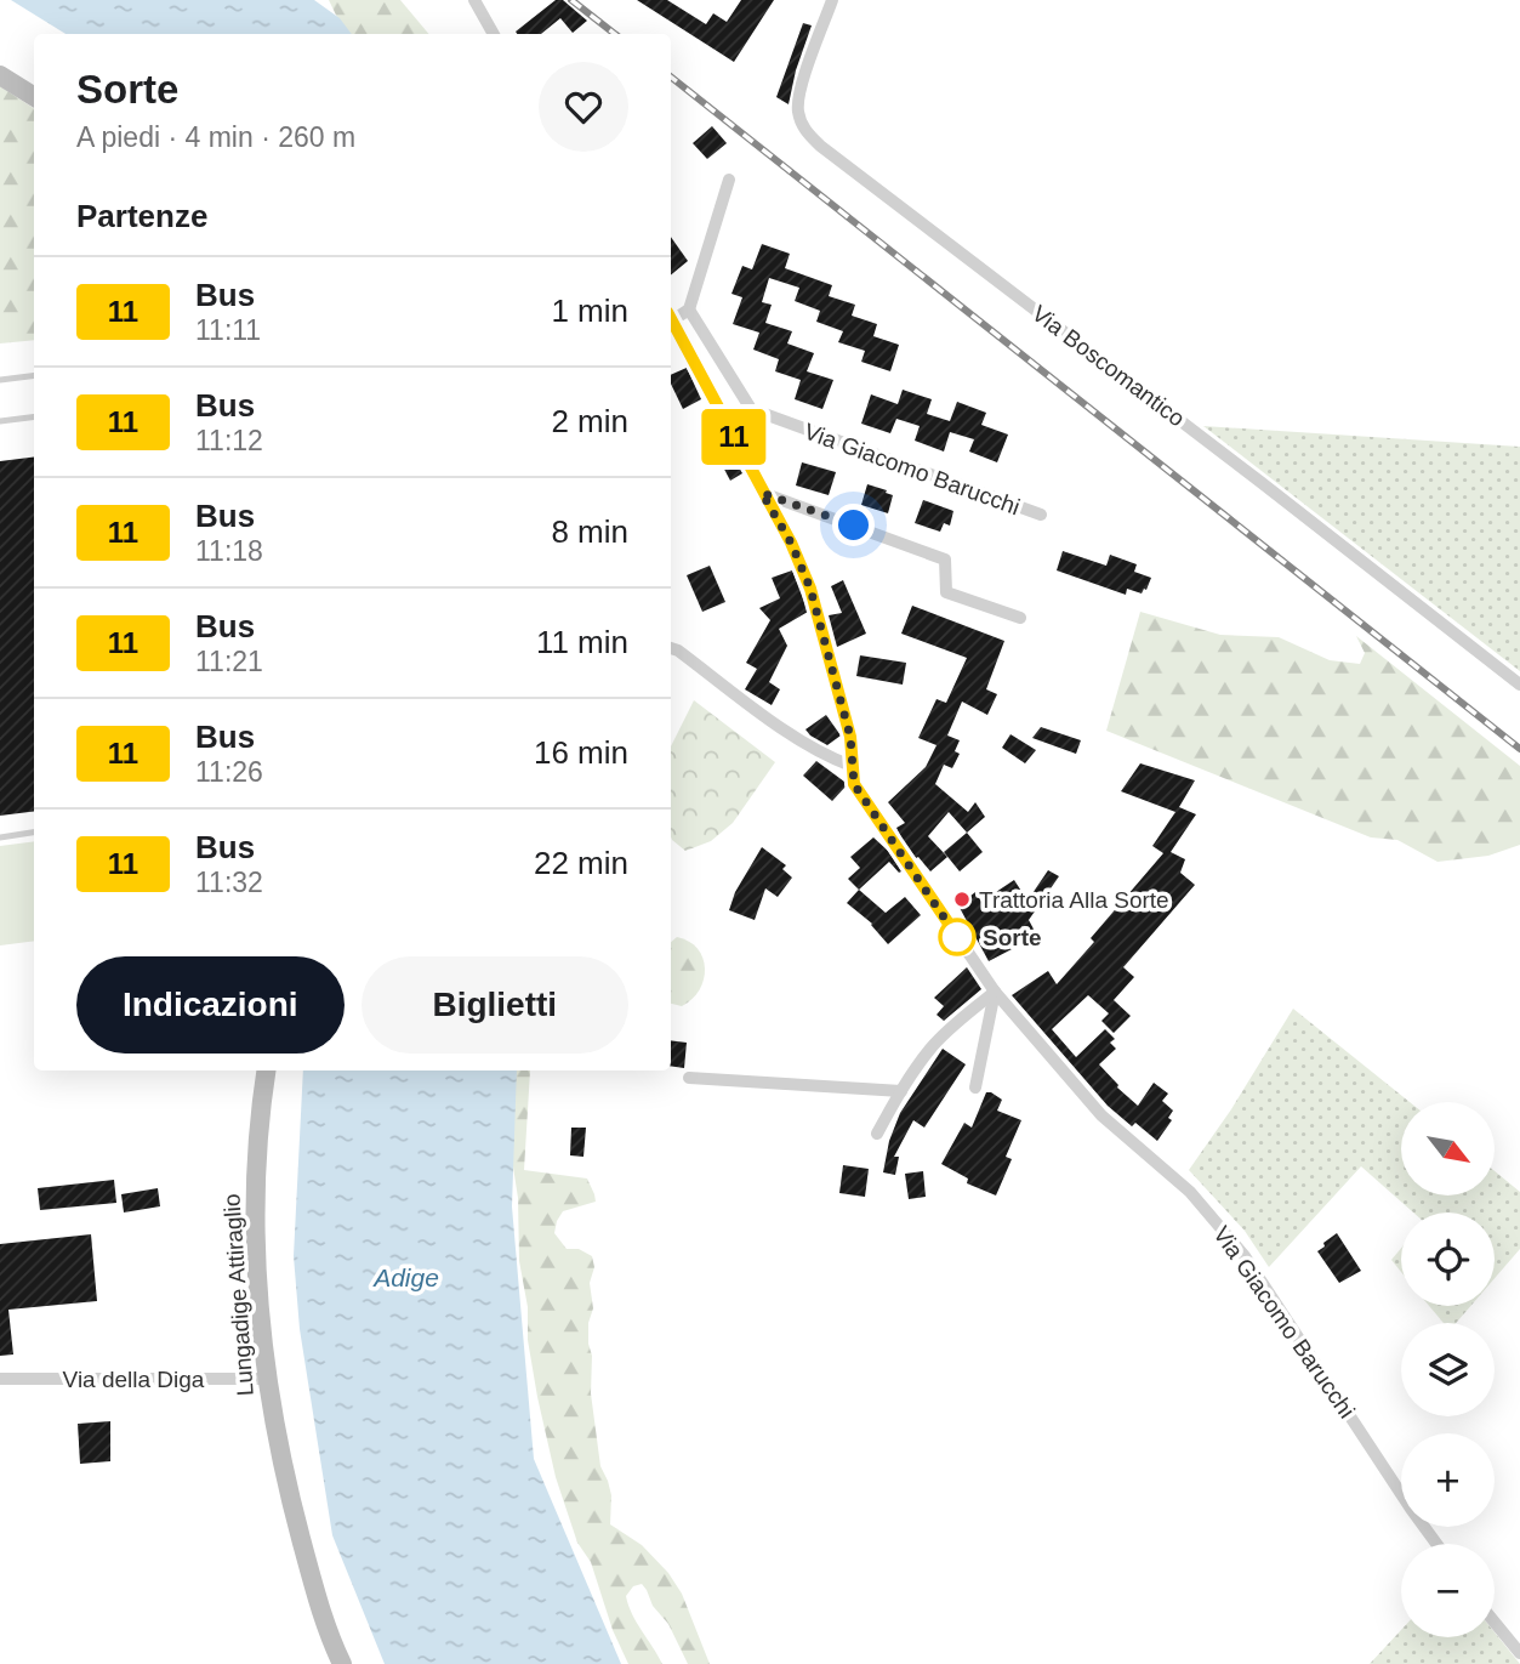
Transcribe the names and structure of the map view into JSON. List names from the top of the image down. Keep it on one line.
{"streets":{"street":["Via Boscomantico","Via Giacomo Barucchi","Lungadige Attiraglio","Via della Diga"]},"crossings":[["Lungadige Attiraglio","Via della Diga"]],"water":["Adige"],"places":["Trattoria Alla Sorte","Sorte"],"lines":["bus line 11"],"north":"bottom right","page":{"on_map":"11","heading":[["Sorte","A piedi · 4 min · 260 m"],"Partenze"],"list":[{"mark":"11","name":"Bus","note":"11:11","value":"1 min"},{"mark":"11","name":"Bus","note":"11:12","value":"2 min"},{"mark":"11","name":"Bus","note":"11:18","value":"8 min"},{"mark":"11","name":"Bus","note":"11:21","value":"11 min"},{"mark":"11","name":"Bus","note":"11:26","value":"16 min"},{"mark":"11","name":"Bus","note":"11:32","value":"22 min"}],"buttons":["Indicazioni","Biglietti"],"map_buttons":["+","−"]}}
